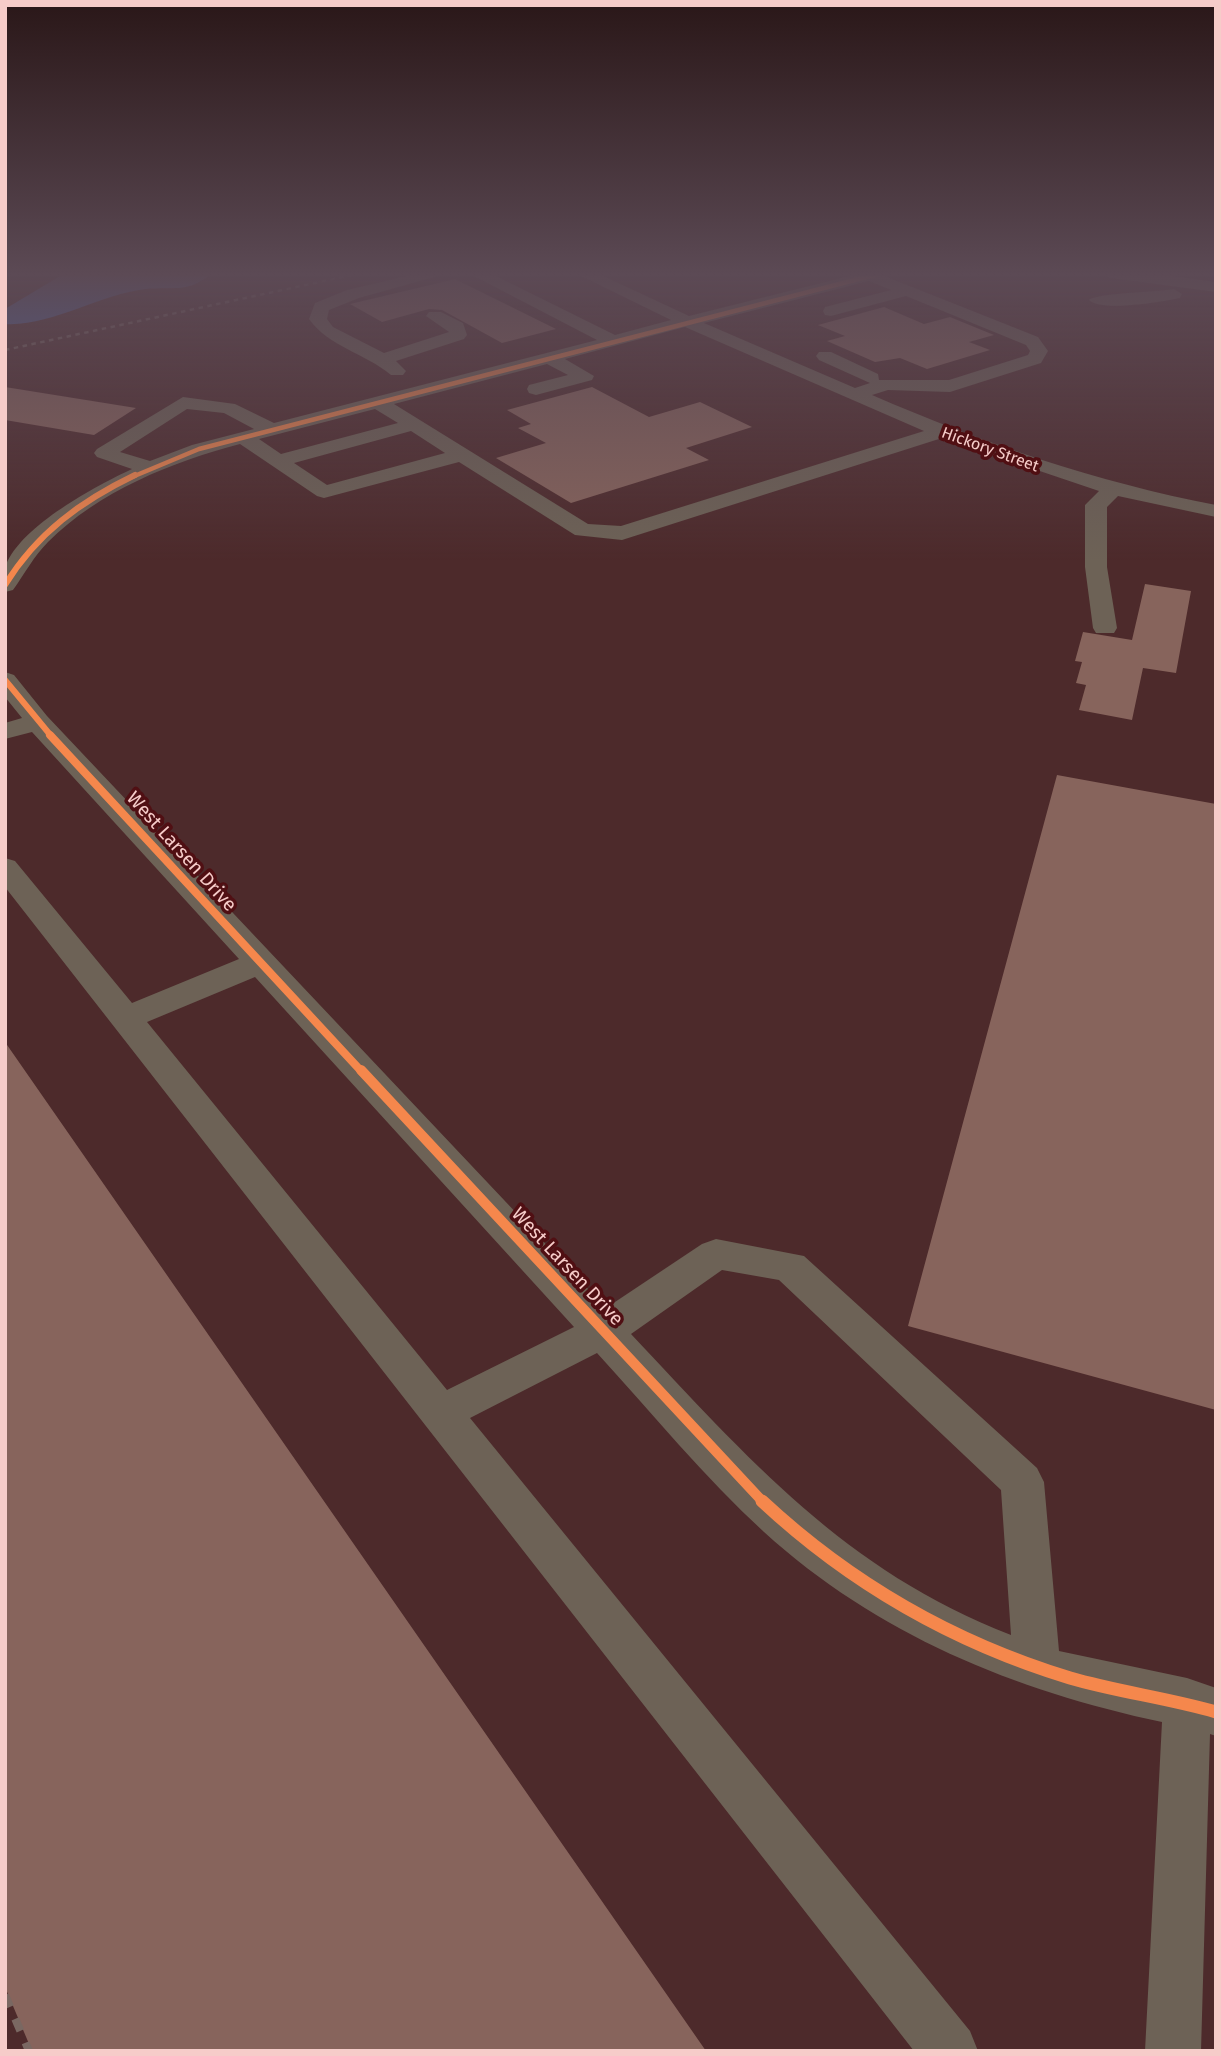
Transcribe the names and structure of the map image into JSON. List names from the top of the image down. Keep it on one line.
{"streets":{"street":["Hickory Street","West Larsen Drive"]}}
